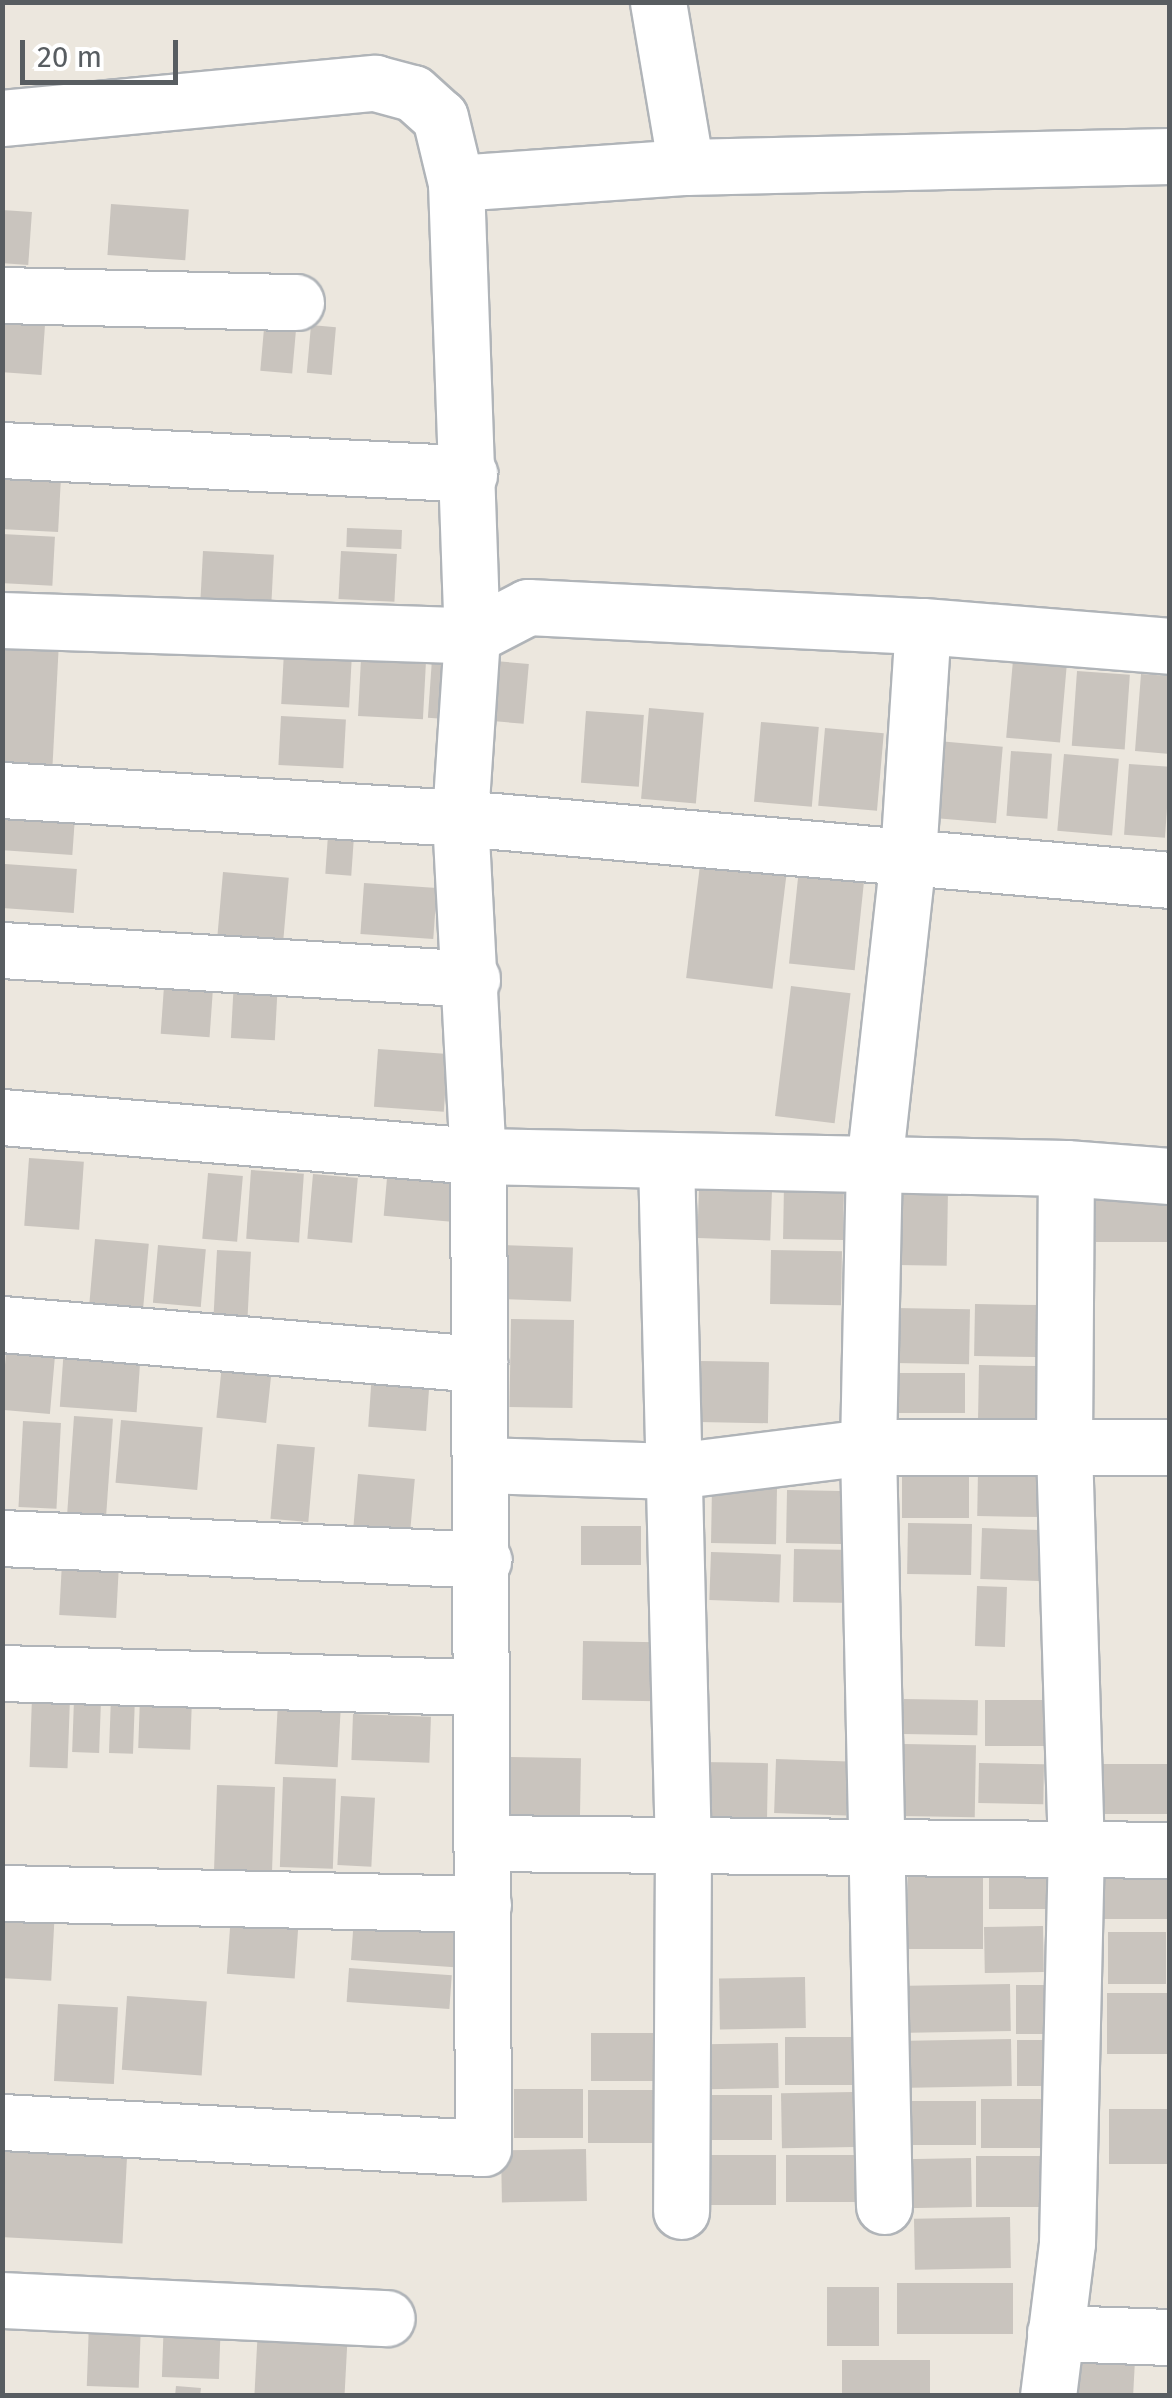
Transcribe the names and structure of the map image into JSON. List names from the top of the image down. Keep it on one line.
{"scale_bar":"20 m"}
